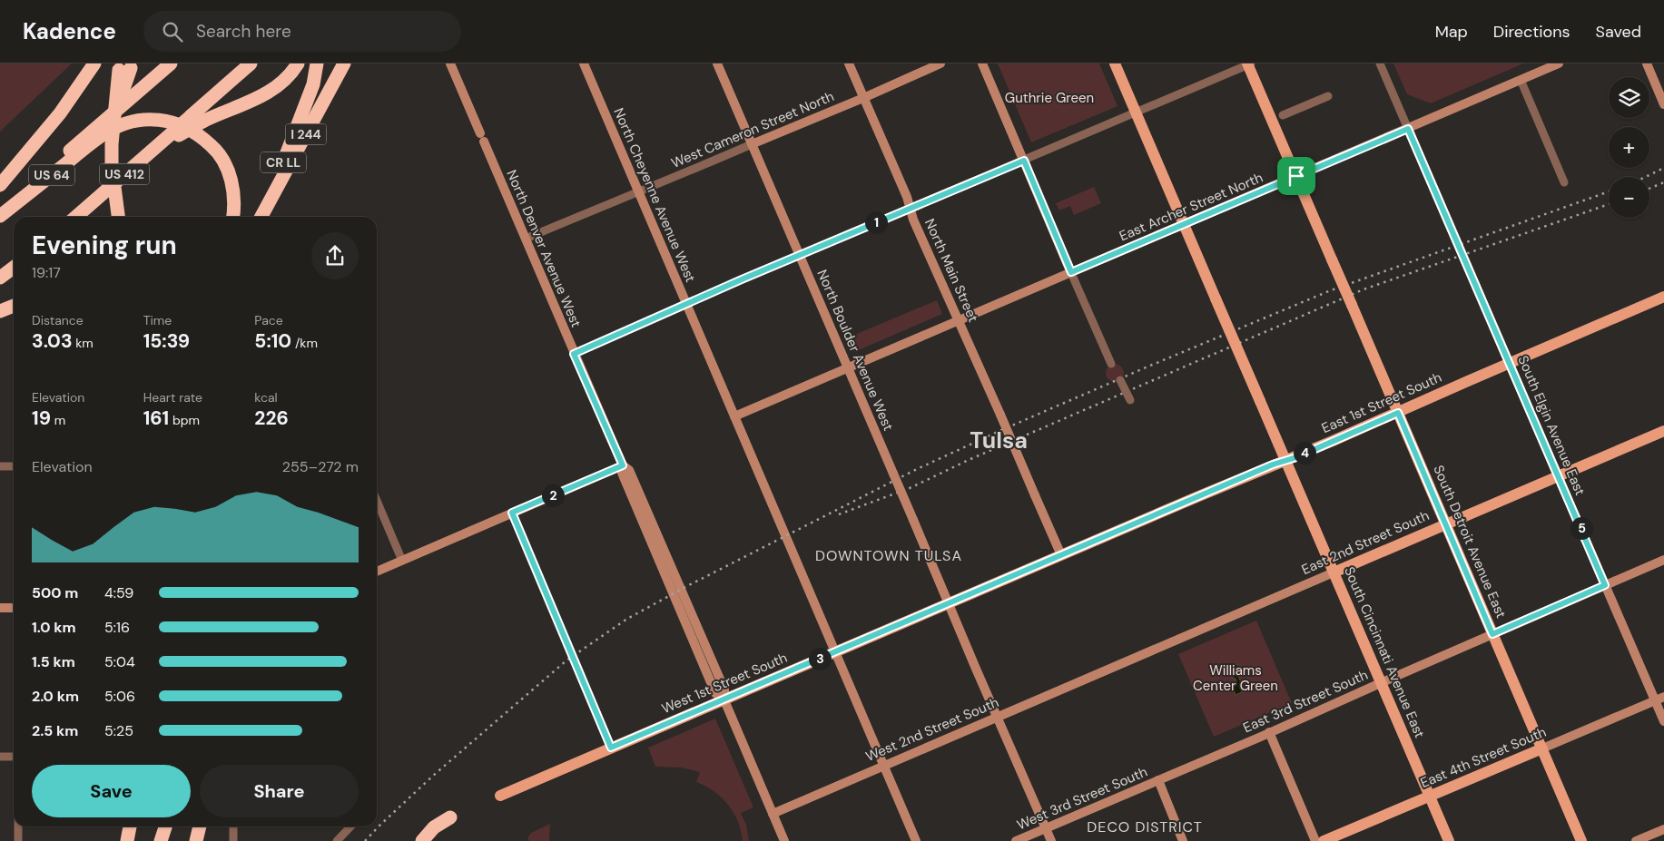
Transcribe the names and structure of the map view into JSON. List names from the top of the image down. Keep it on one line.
{"streets":{"highway":["I 244","CR LL","US 412","US 64"],"main road":["East 1st Street South","South Detroit Avenue East","East 2nd Street South","South Cincinnati Avenue East","West 1st Street South","East 4th Street South"],"street":["West Cameron Street North","North Cheyenne Avenue West","East Archer Street North","North Denver Avenue West","North Main Street","North Boulder Avenue West","South Elgin Avenue East","East 3rd Street South","West 2nd Street South","West 3rd Street South"]},"crossings":[["West Cameron Street North","North Cheyenne Avenue West"],["West Cameron Street North","North Denver Avenue West"],["West Cameron Street North","North Main Street"],["West Cameron Street North","North Boulder Avenue West"],["I 244","CR LL"],["North Cheyenne Avenue West","East Archer Street North"],["North Cheyenne Avenue West","West 1st Street South"],["North Cheyenne Avenue West","West 2nd Street South"],["East Archer Street North","North Main Street"],["East Archer Street North","North Boulder Avenue West"],["East Archer Street North","South Elgin Avenue East"],["East Archer Street North","South Detroit Avenue East"],["East Archer Street North","South Cincinnati Avenue East"],["North Denver Avenue West","West 1st Street South"],["North Denver Avenue West","West 2nd Street South"],["North Main Street","East 1st Street South"],["North Main Street","West 1st Street South"],["North Boulder Avenue West","West 1st Street South"],["North Boulder Avenue West","West 2nd Street South"],["North Boulder Avenue West","West 3rd Street South"],["East 1st Street South","South Elgin Avenue East"],["East 1st Street South","South Detroit Avenue East"],["East 1st Street South","South Cincinnati Avenue East"],["East 1st Street South","West 1st Street South"],["South Elgin Avenue East","East 2nd Street South"],["South Elgin Avenue East","East 3rd Street South"],["South Elgin Avenue East","East 4th Street South"],["South Detroit Avenue East","East 2nd Street South"],["South Detroit Avenue East","East 3rd Street South"],["South Detroit Avenue East","East 4th Street South"],["East 2nd Street South","South Cincinnati Avenue East"],["East 2nd Street South","West 2nd Street South"],["South Cincinnati Avenue East","East 3rd Street South"],["South Cincinnati Avenue East","East 4th Street South"],["East 3rd Street South","West 3rd Street South"]],"districts":["Tulsa","DOWNTOWN TULSA","DECO DISTRICT"],"parks":["Guthrie Green","Williams Center Green"],"page":{"header":"Kadence","search":"Search here","nav":["Map","Directions","Saved"],"map_buttons":["+","−"],"pins":["1","4","2","5","3"],"heading":["Evening run","19:17"],"stats":[["Distance","3.03 km"],["Time","15:39"],["Pace","5:10 /km"],["Elevation","19 m"],["Heart rate","161 bpm"],["kcal","226"]],"chart":["Elevation","255–272 m"],"list":[{"name":"500 m","note":"4:59"},{"name":"1.0 km","note":"5:16"},{"name":"1.5 km","note":"5:04"},{"name":"2.0 km","note":"5:06"},{"name":"2.5 km","note":"5:25"}],"buttons":["Save","Share"]}}
